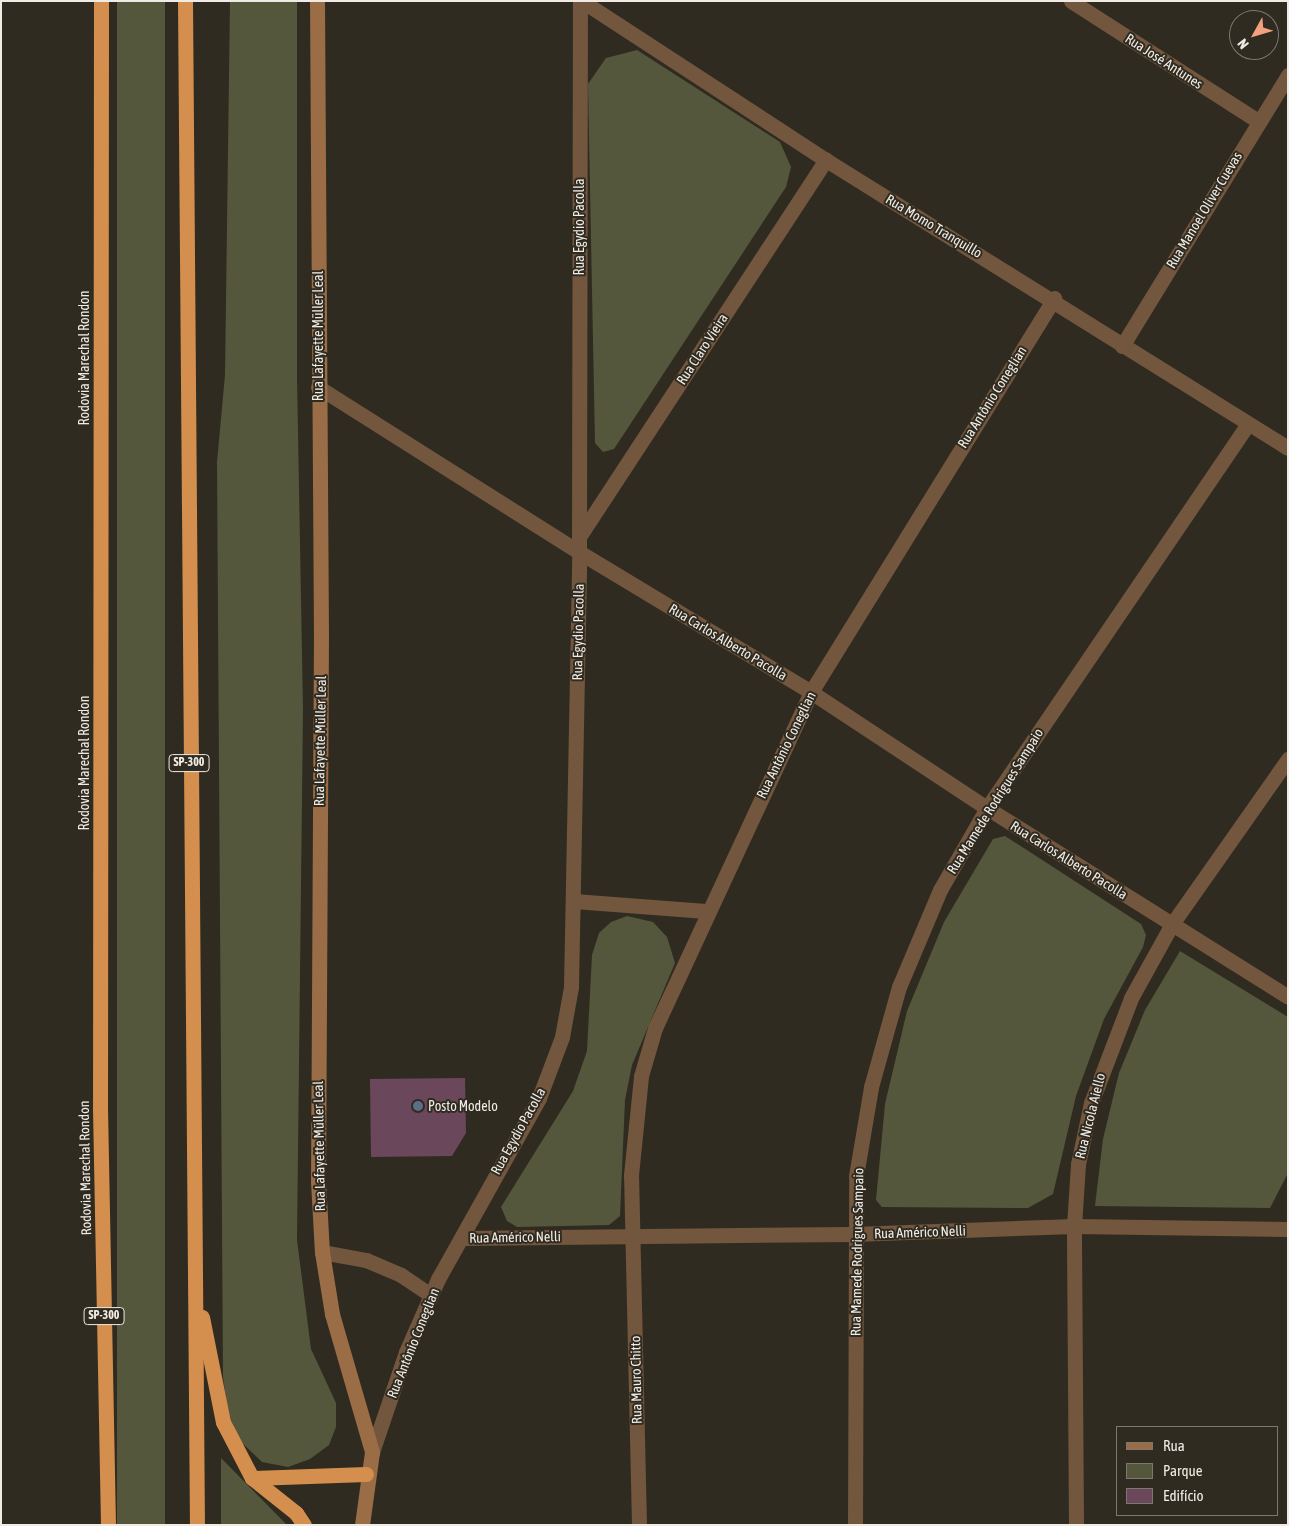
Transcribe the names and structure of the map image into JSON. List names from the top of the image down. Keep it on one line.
{"streets":{"highway":["Rodovia Marechal Rondon","SP-300"],"street":["Rua José Antunes","Rua Manoel Oliver Cuevas","Rua Momo Tranquillo","Rua Egydio Pacolla","Rua Lafayette Müller Leal","Rua Claro Vieira","Rua Antônio Coneglian","Rua Carlos Alberto Pacolla","Rua Mamede Rodrigues Sampaio","Rua Nicola Aiello","Rua Américo Nelli","Rua Mauro Chitto"]},"crossings":[["Rua José Antunes","Rua Manoel Oliver Cuevas"],["Rua Manoel Oliver Cuevas","Rua Momo Tranquillo"],["Rua Momo Tranquillo","Rua Egydio Pacolla"],["Rua Momo Tranquillo","Rua Claro Vieira"],["Rua Momo Tranquillo","Rua Antônio Coneglian"],["Rua Momo Tranquillo","Rua Mamede Rodrigues Sampaio"],["Rua Egydio Pacolla","Rua Claro Vieira"],["Rua Egydio Pacolla","Rua Antônio Coneglian"],["Rua Egydio Pacolla","Rua Carlos Alberto Pacolla"],["Rua Egydio Pacolla","Rua Américo Nelli"],["Rua Lafayette Müller Leal","Rua Antônio Coneglian"],["Rua Lafayette Müller Leal","Rua Carlos Alberto Pacolla"],["Rua Antônio Coneglian","Rua Carlos Alberto Pacolla"],["Rua Antônio Coneglian","Rua Américo Nelli"],["Rua Antônio Coneglian","Rua Mauro Chitto"],["Rua Carlos Alberto Pacolla","Rua Mamede Rodrigues Sampaio"],["Rua Carlos Alberto Pacolla","Rua Nicola Aiello"],["Rua Mamede Rodrigues Sampaio","Rua Américo Nelli"],["Rua Nicola Aiello","Rua Américo Nelli"],["Rua Américo Nelli","Rua Mauro Chitto"]],"places":["Posto Modelo"],"legend":["Rua","Parque","Edifício"],"north":"bottom left"}
